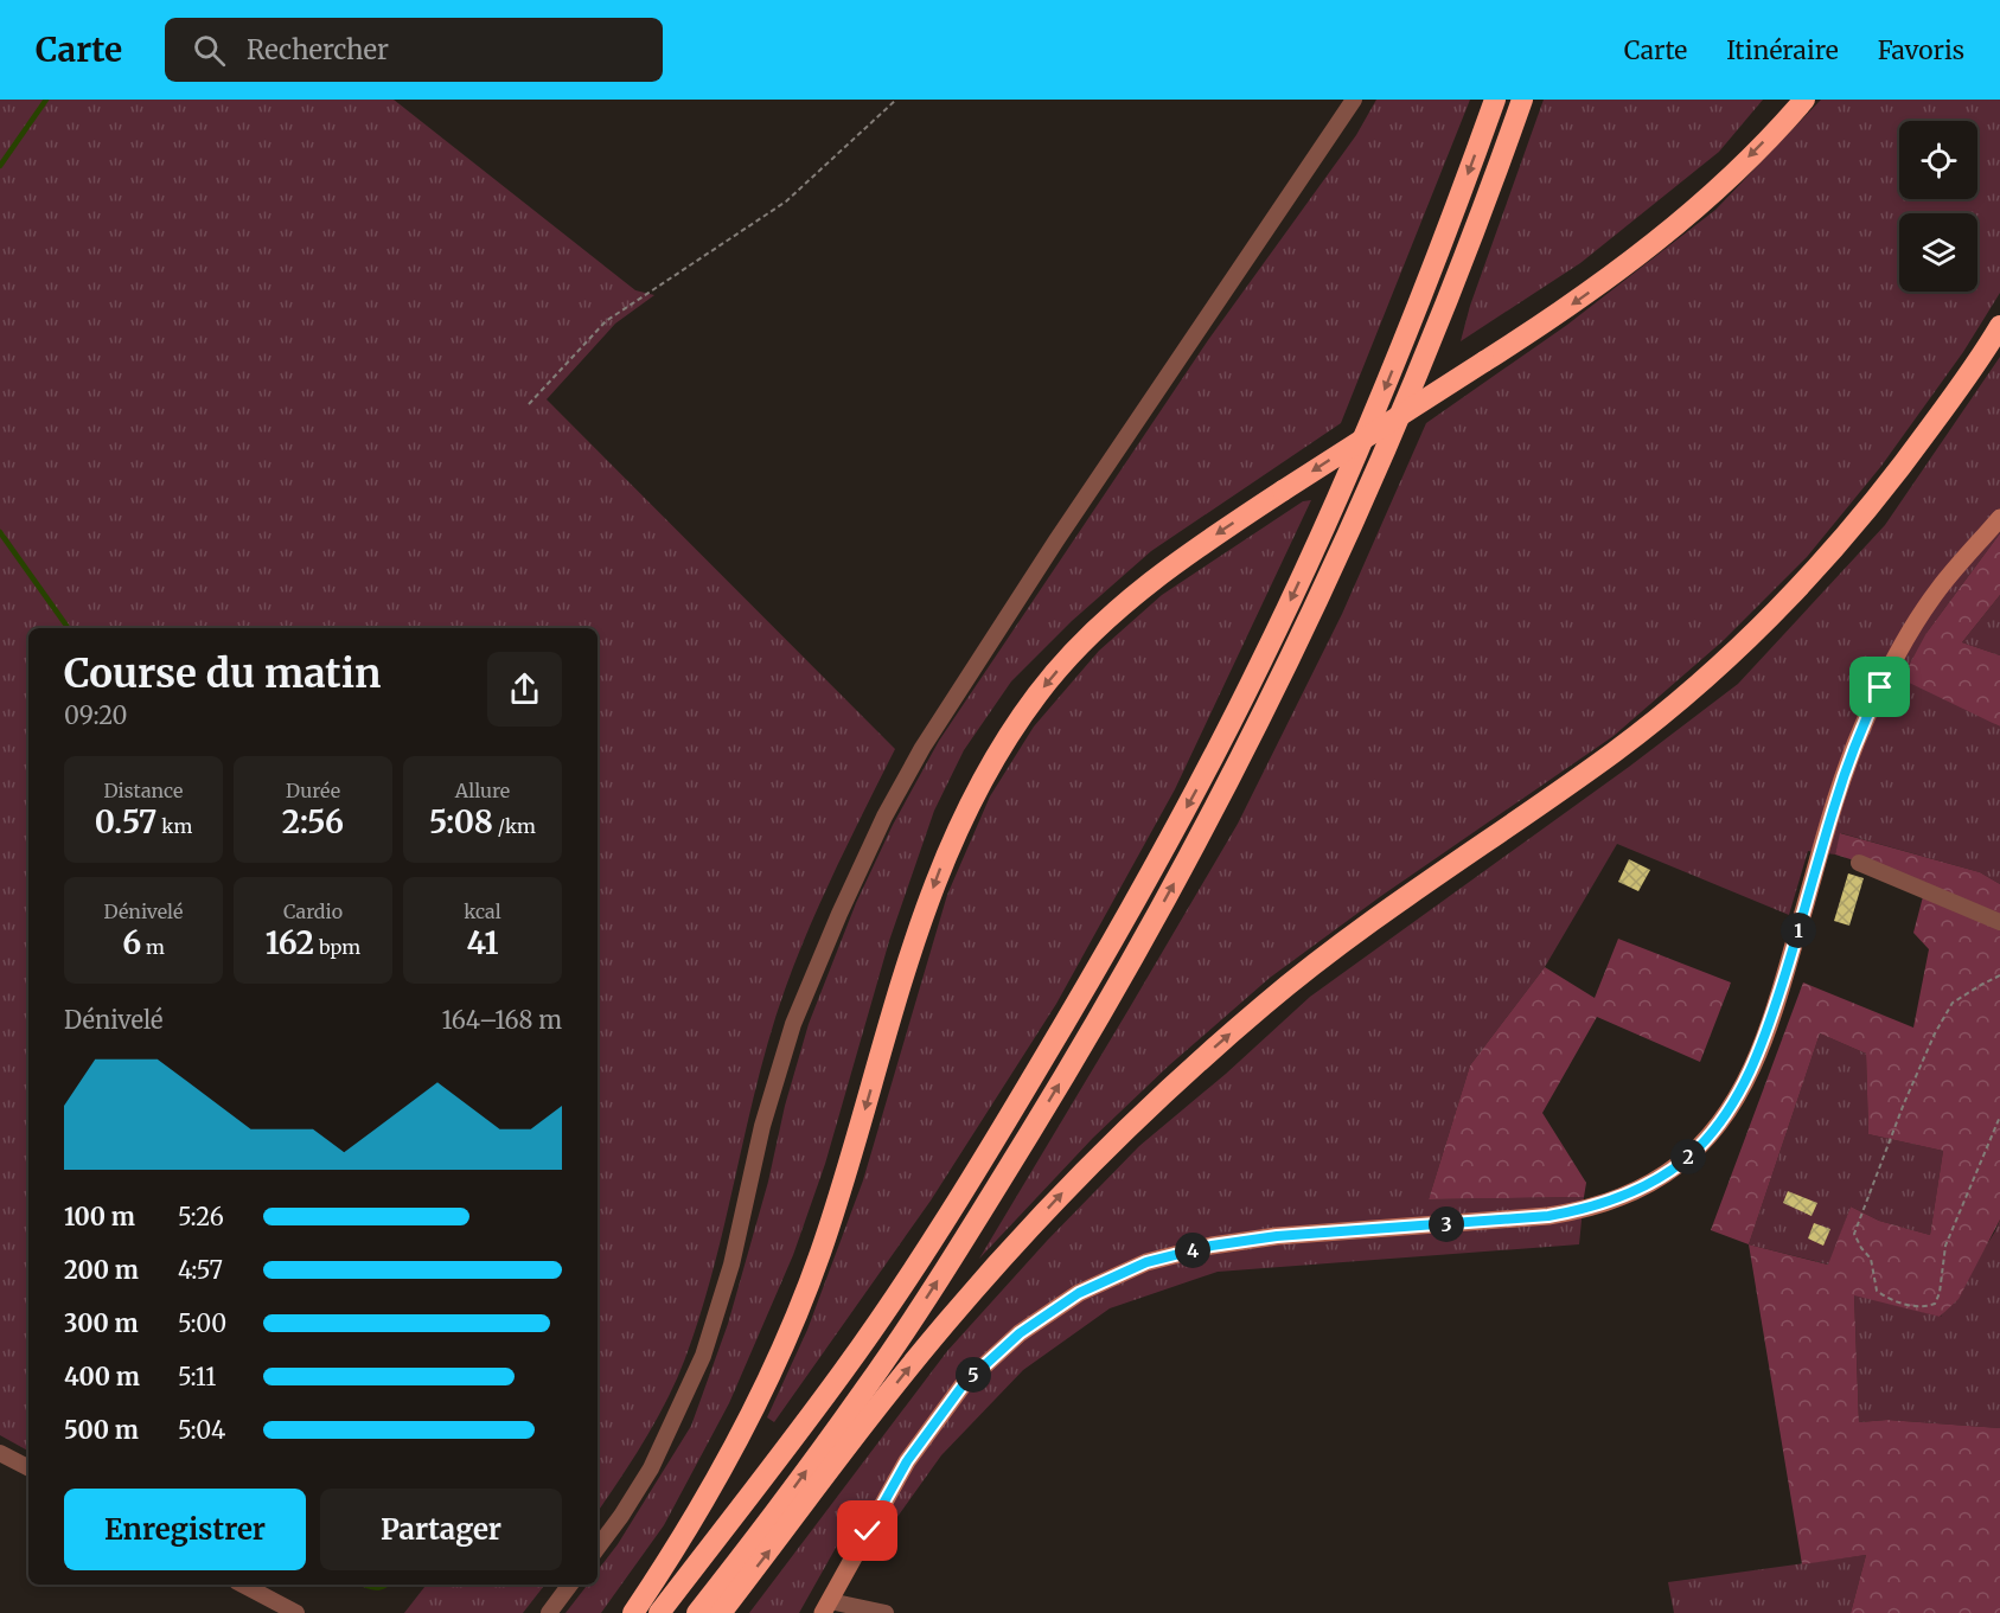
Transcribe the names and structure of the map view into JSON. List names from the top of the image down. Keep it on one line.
{"page":{"header":"Carte","search":"Rechercher","nav":["Carte","Itinéraire","Favoris"],"heading":["Course du matin","09:20"],"stats":[["Distance","0.57 km"],["Durée","2:56"],["Allure","5:08 /km"],["Dénivelé","6 m"],["Cardio","162 bpm"],["kcal","41"]],"pins":["1","2","3","4","5"],"chart":["Dénivelé","164–168 m"],"list":[{"name":"100 m","note":"5:26"},{"name":"200 m","note":"4:57"},{"name":"300 m","note":"5:00"},{"name":"400 m","note":"5:11"},{"name":"500 m","note":"5:04"}],"buttons":["Enregistrer","Partager"]}}
